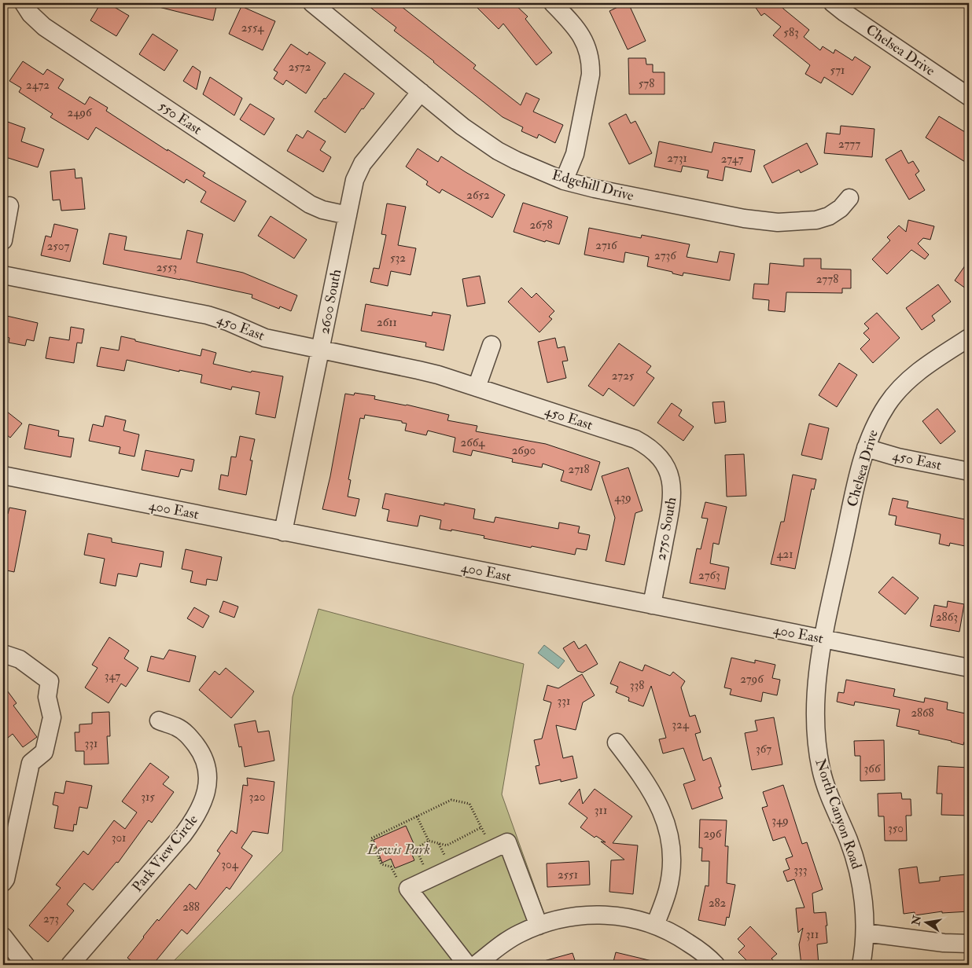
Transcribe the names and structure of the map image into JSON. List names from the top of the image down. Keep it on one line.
{"streets":{"street":["Chelsea Drive","550 East","Edgehill Drive","2600 South","450 East","400 East","2750 South","North Canyon Road","Park View Circle"]},"crossings":[["Chelsea Drive","450 East"],["Chelsea Drive","400 East"],["Chelsea Drive","North Canyon Road"],["550 East","2600 South"],["Edgehill Drive","2600 South"],["2600 South","450 East"],["2600 South","400 East"],["450 East","2750 South"],["400 East","2750 South"],["400 East","North Canyon Road"]],"parks":["Lewis Park"],"house_numbers":["2554","583","2572","571","578","2472","2496","2777","2731","2747","2652","2678","2716","2507","2736","532","2553","2778","2611","2725","2664","2690","2718","439","421","2763","2863","347","2796","338","331","2868","324","331","367","366","315","320","311","349","350","296","301","304","333","2551","282","288","273","311"],"north":"left"}
